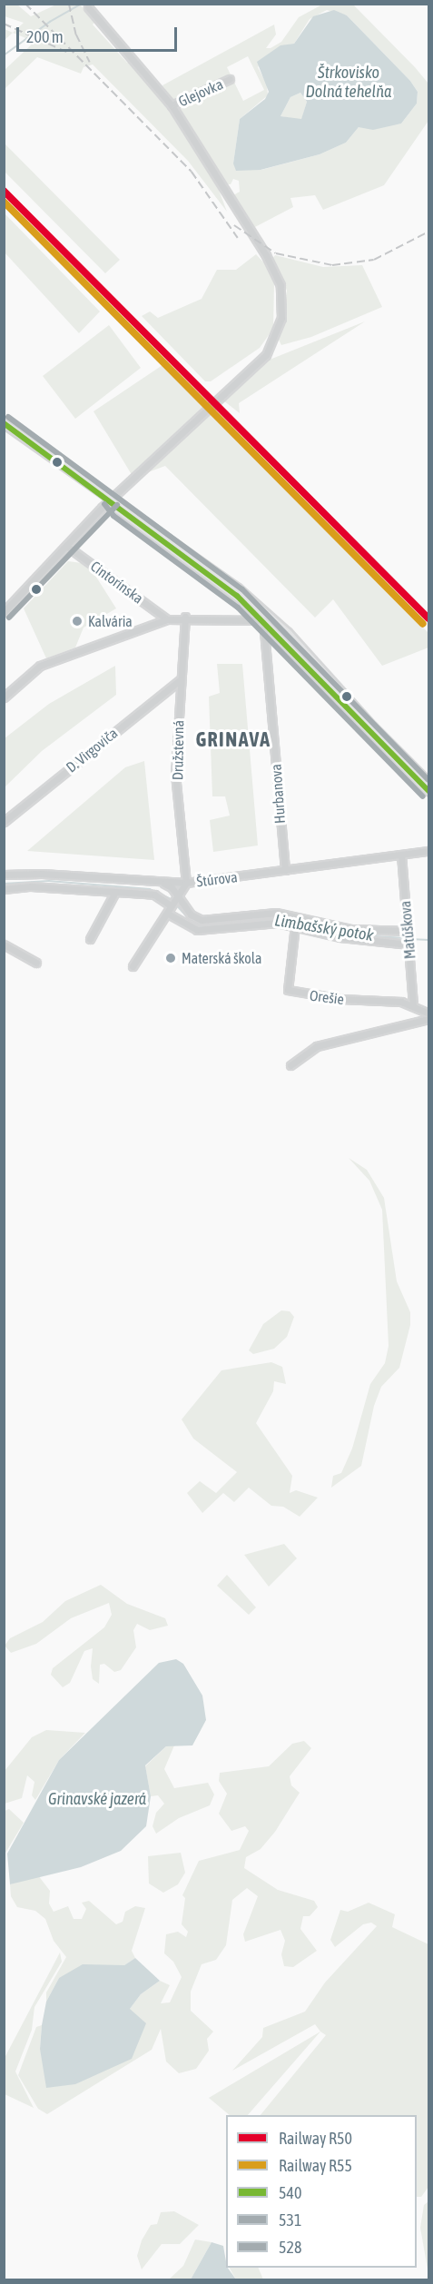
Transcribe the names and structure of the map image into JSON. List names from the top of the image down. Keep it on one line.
{"streets":{"street":["Glejovka","Cintorínska","D. Virgoviča","Družstevná","Hurbanova","Štúrova","Matúškova","Orešie"]},"crossings":[["Cintorínska","Družstevná"],["Cintorínska","Hurbanova"],["D. Virgoviča","Družstevná"],["Družstevná","Štúrova"],["Hurbanova","Štúrova"],["Štúrova","Matúškova"],["Matúškova","Orešie"]],"districts":["GRINAVA"],"water":["Štrkovisko Dolná tehelňa","Limbašský potok","Grinavské jazerá"],"places":["Kalvária","Materská škola"],"lines":["rail line R50","rail line R55","transit line 528","transit line 540","transit line 531"],"legend":["Railway R50","Railway R55","540","531","528"],"scale_bar":"200 m"}
